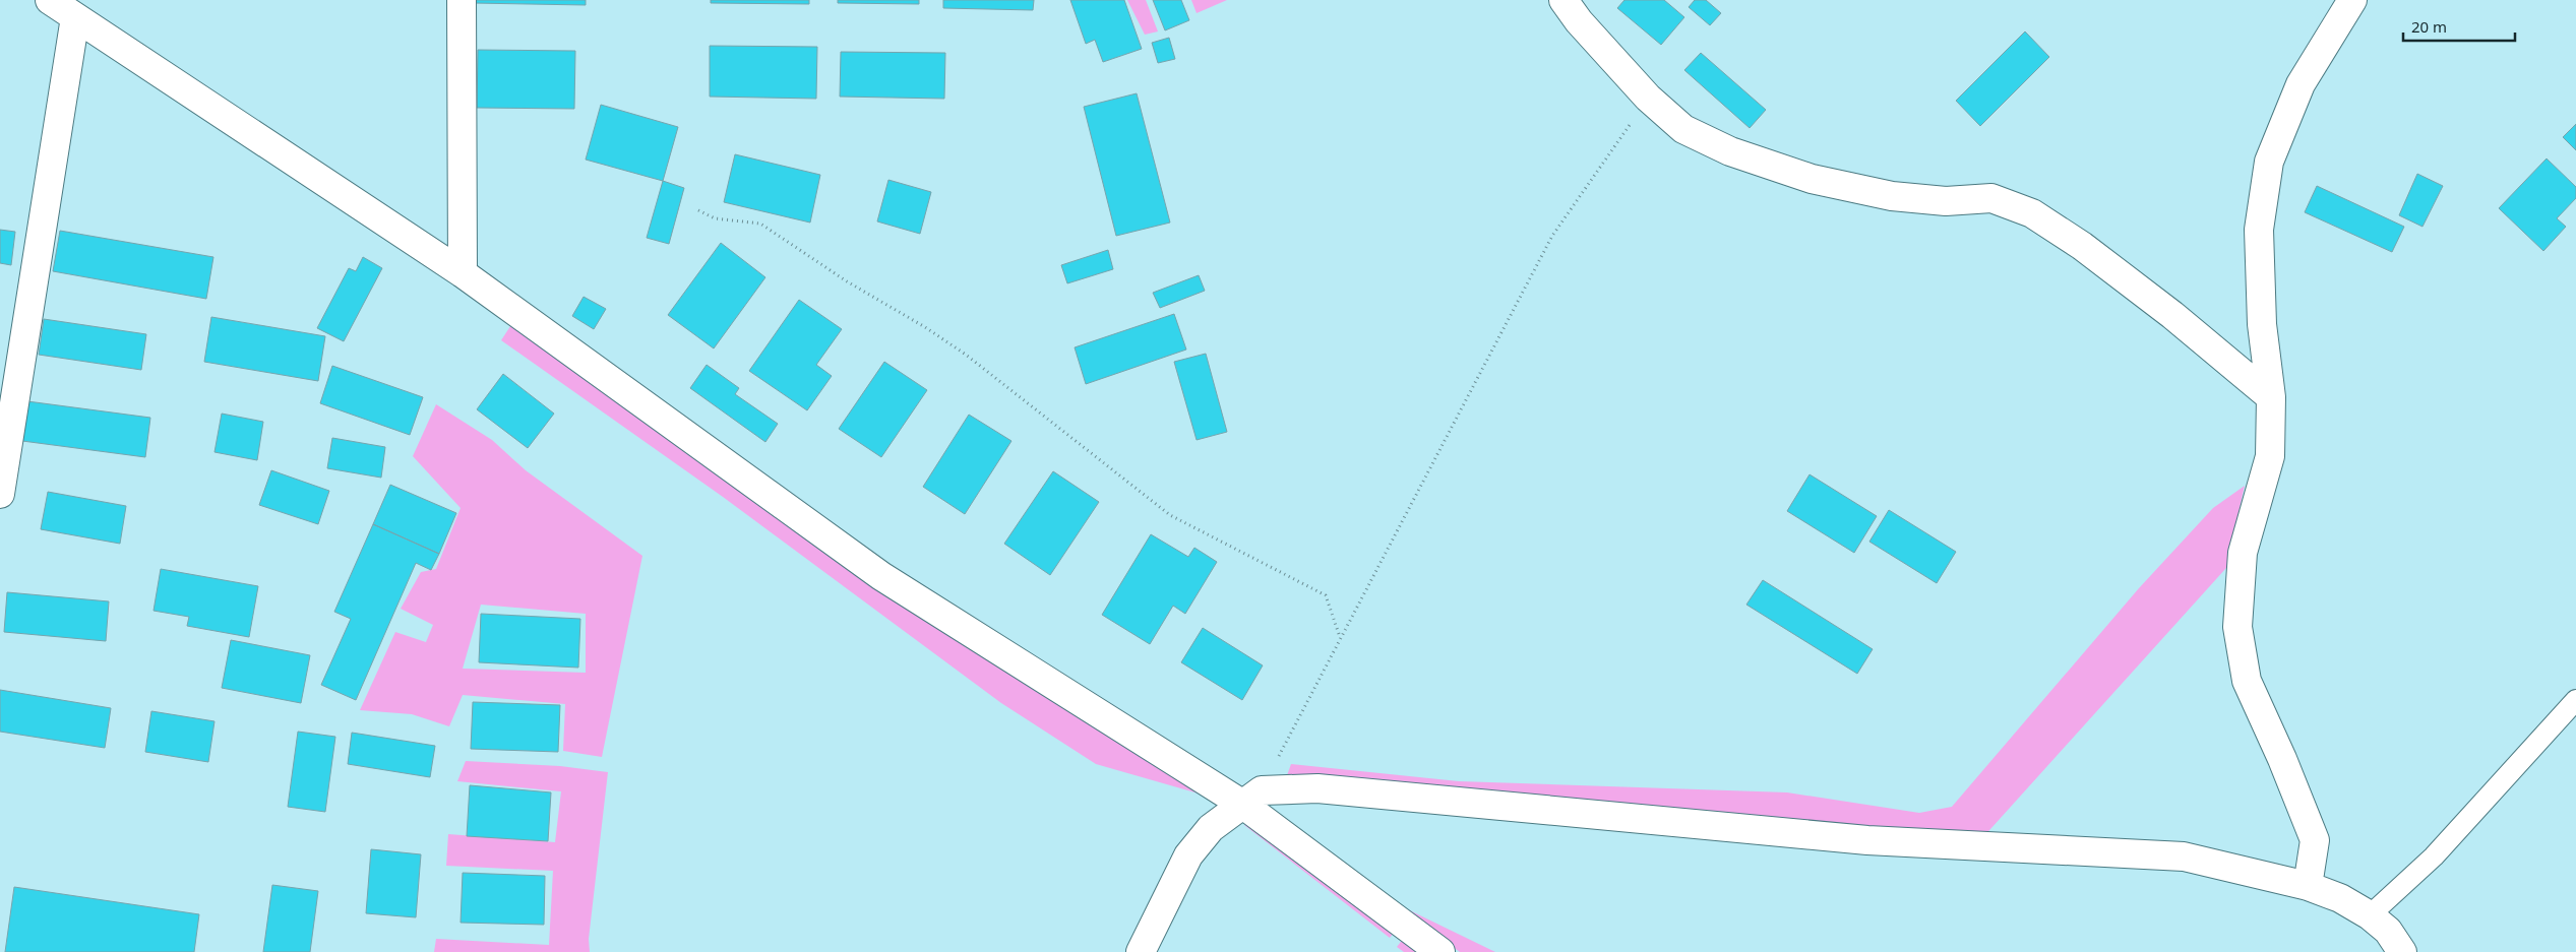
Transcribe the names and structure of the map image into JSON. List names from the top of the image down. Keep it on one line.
{"scale_bar":"20 m"}
